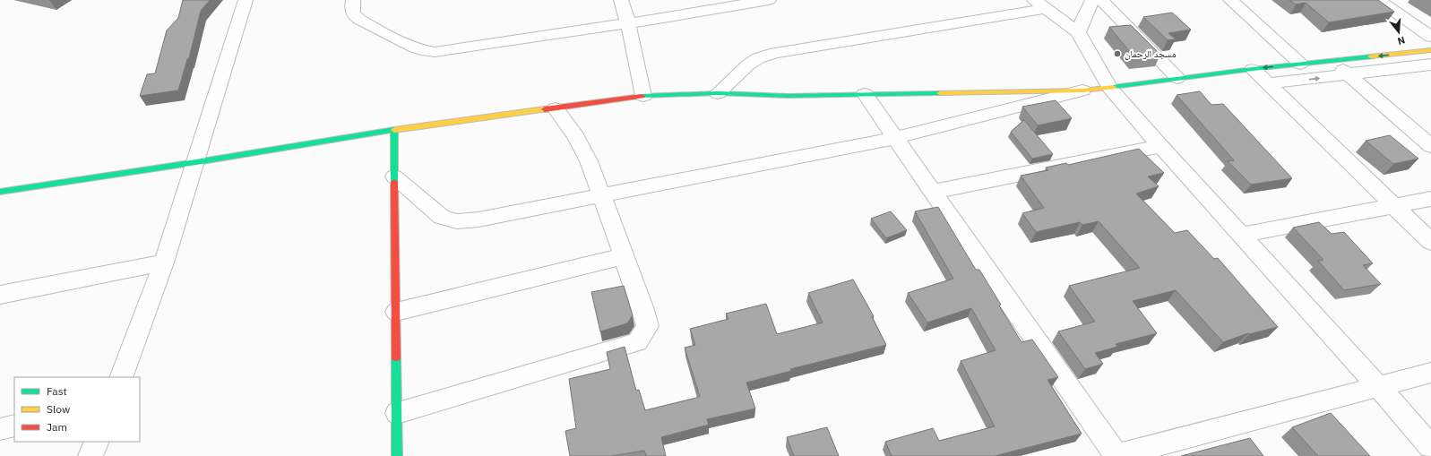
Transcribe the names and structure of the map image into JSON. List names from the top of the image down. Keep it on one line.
{"places":["مسجد الرحمان"],"legend":["Fast","Slow","Jam"],"north":"bottom"}
